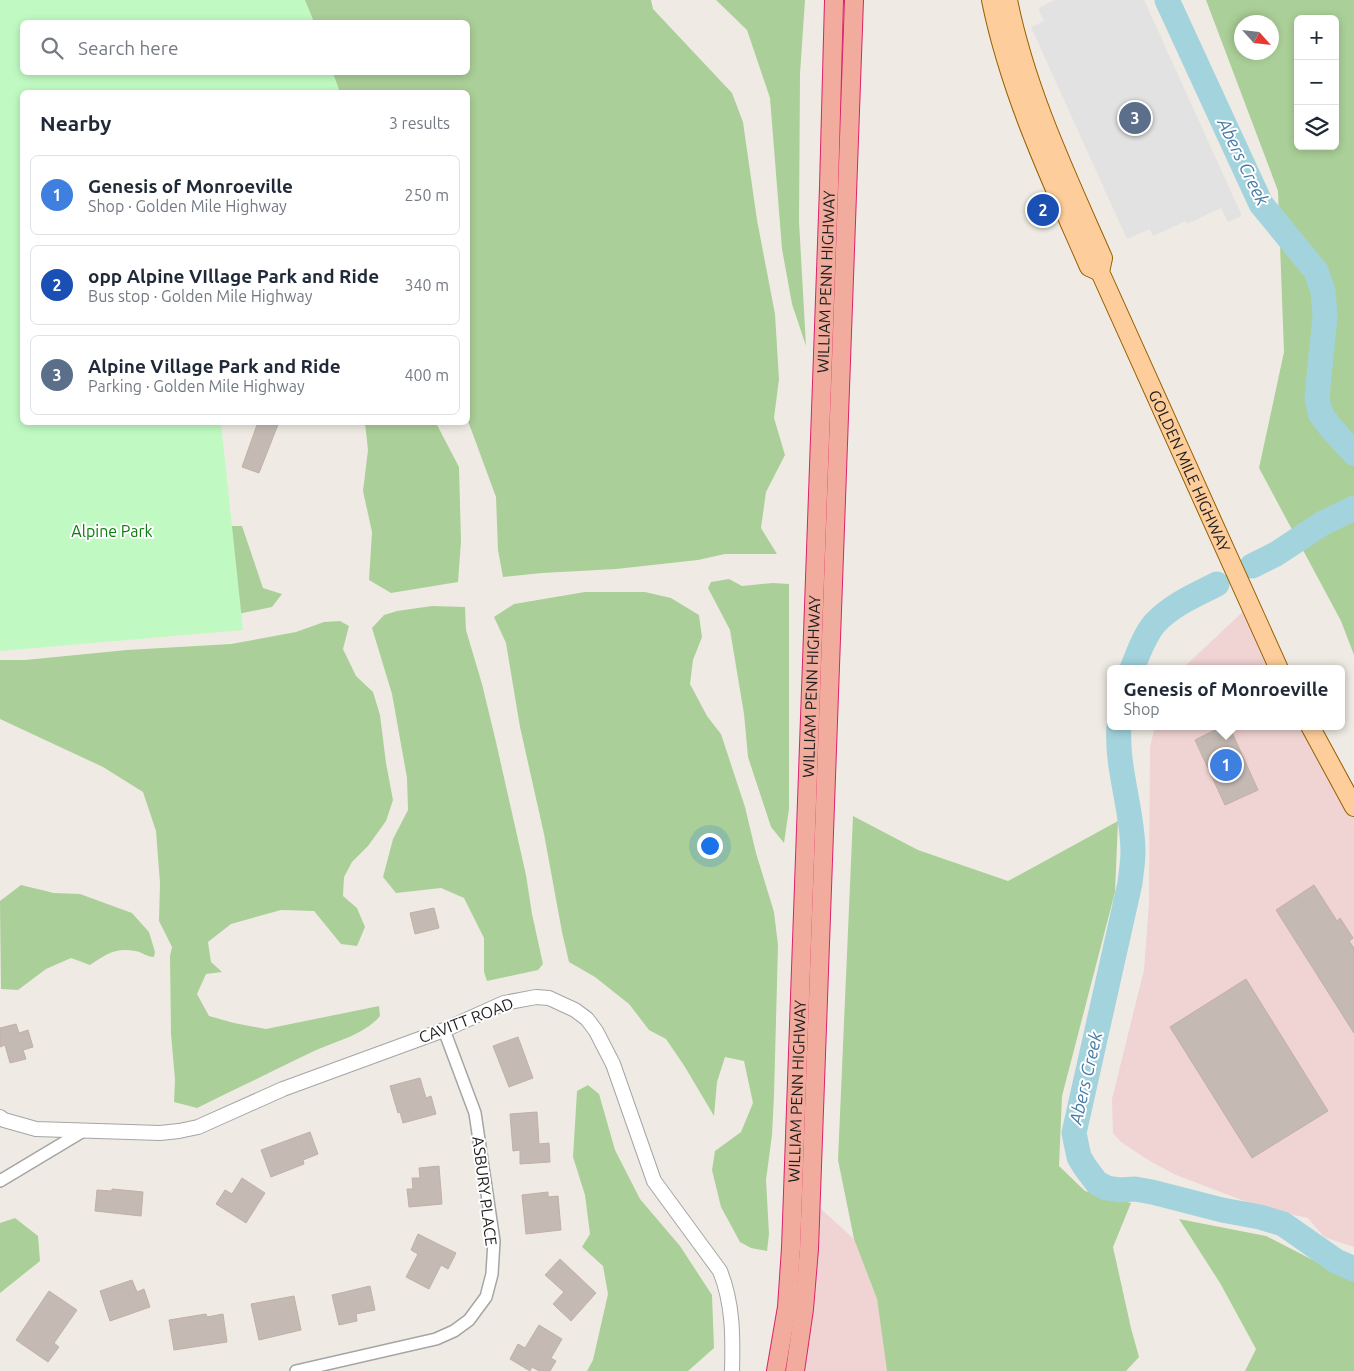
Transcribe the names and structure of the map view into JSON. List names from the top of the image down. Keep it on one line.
{"streets":{"highway":["WILLIAM PENN HIGHWAY"],"main road":["GOLDEN MILE HIGHWAY"],"street":["CAVITT ROAD","ASBURY PLACE"]},"crossings":[["CAVITT ROAD","ASBURY PLACE"]],"water":["Abers Creek"],"parks":["Alpine Park"],"north":"bottom right","page":{"map_buttons":["+","−"],"search":"Search here","heading":["Nearby","3 results"],"pins":["3","2","1"],"list":[{"mark":"1","name":"Genesis of Monroeville","note":"Shop · Golden Mile Highway","value":"250 m"},{"mark":"2","name":"opp Alpine VIllage Park and Ride","note":"Bus stop · Golden Mile Highway","value":"340 m"},{"mark":"3","name":"Alpine Village Park and Ride","note":"Parking · Golden Mile Highway","value":"400 m"}],"popup":["Genesis of Monroeville","Shop"]}}
